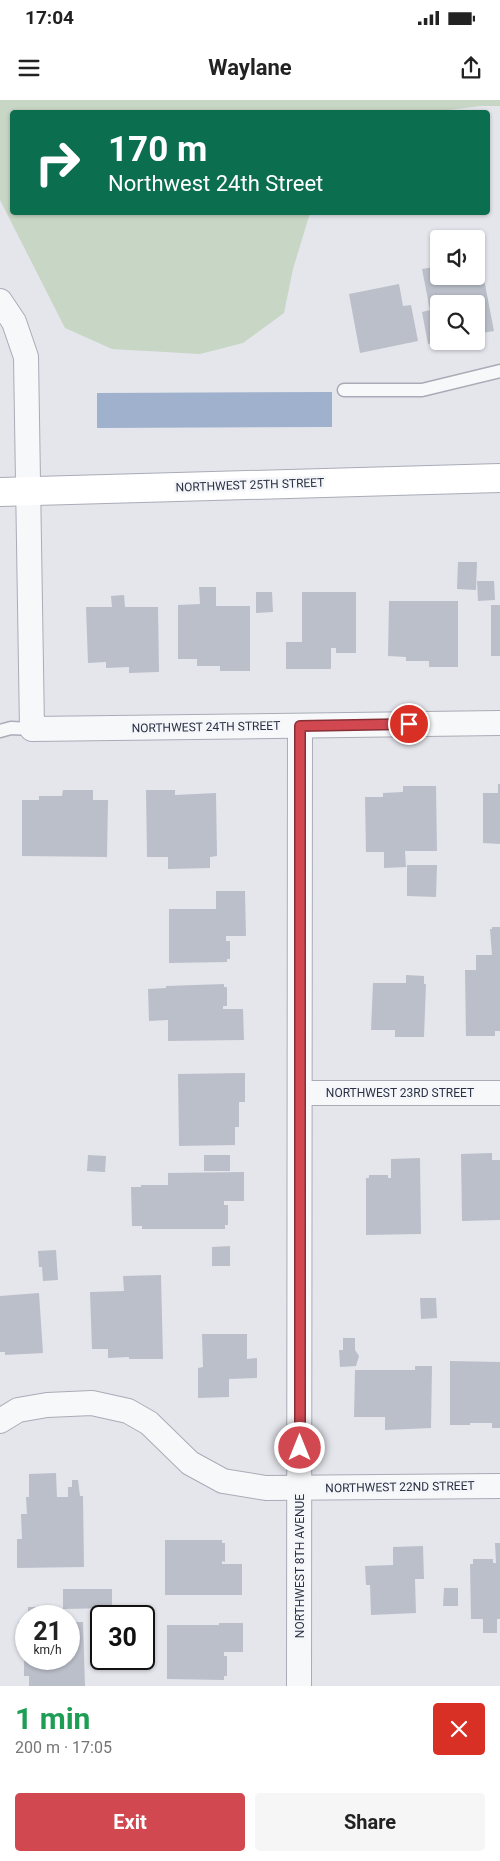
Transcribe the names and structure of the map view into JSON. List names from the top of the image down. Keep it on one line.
{"streets":{"street":["NORTHWEST 25TH STREET","NORTHWEST 24TH STREET","NORTHWEST 23RD STREET","NORTHWEST 22ND STREET","NORTHWEST 8TH AVENUE"]},"crossings":[["NORTHWEST 24TH STREET","NORTHWEST 8TH AVENUE"],["NORTHWEST 23RD STREET","NORTHWEST 8TH AVENUE"],["NORTHWEST 22ND STREET","NORTHWEST 8TH AVENUE"]],"page":{"status":"17:04","header":"Waylane","turn":["170 m","Northwest 24th Street"],"speed":"21 km/h","limit":"30","heading":["1 min","200 m · 17:05"],"buttons":["Exit","Share"]}}
